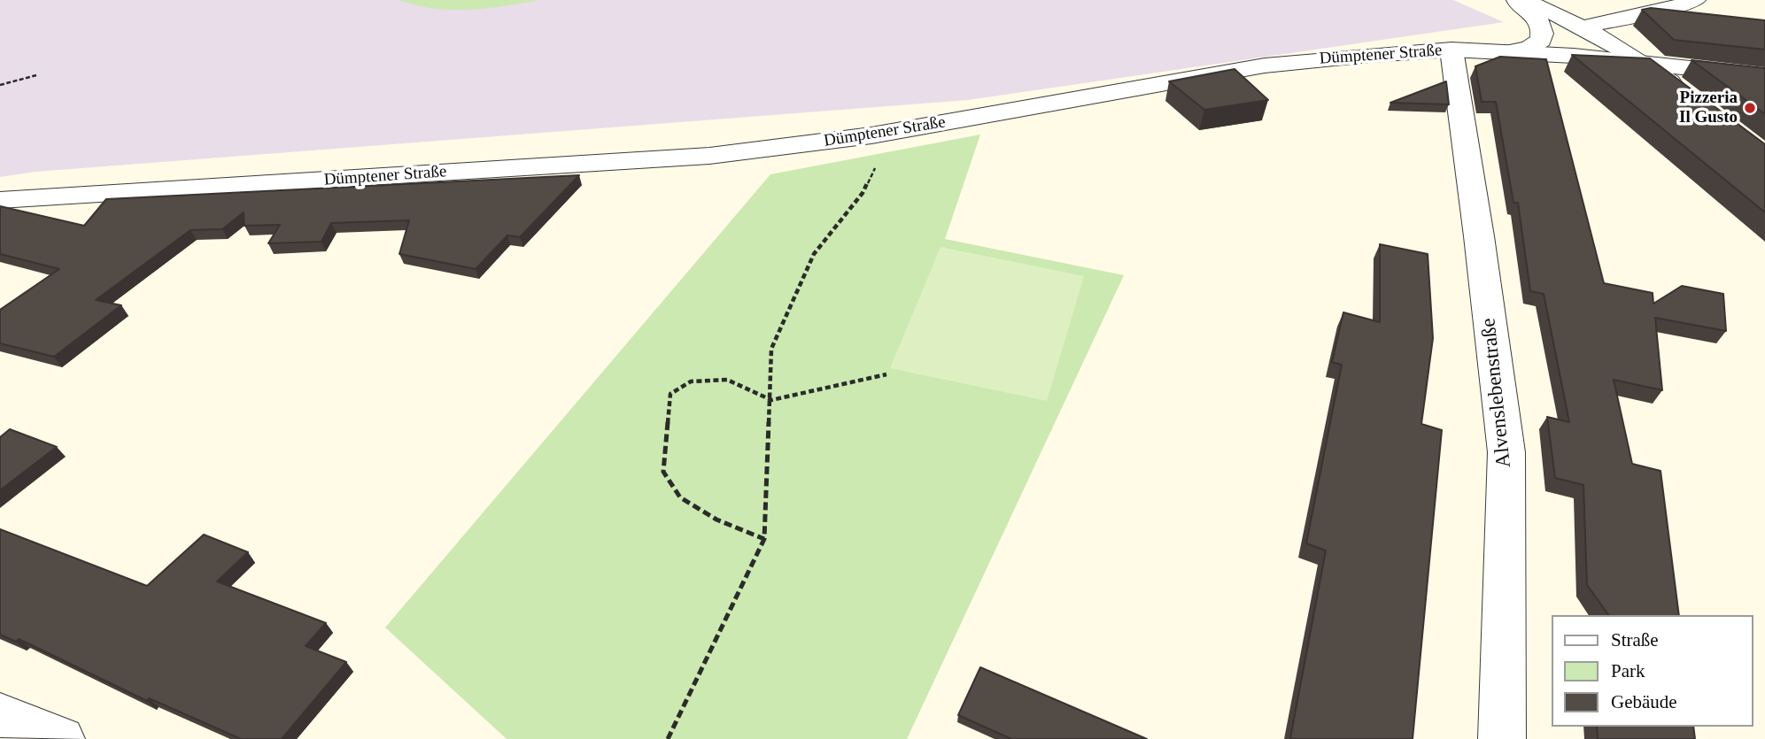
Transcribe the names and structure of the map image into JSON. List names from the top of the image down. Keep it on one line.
{"streets":{"street":["Dümptener Straße","Alvenslebenstraße"]},"crossings":[["Dümptener Straße","Alvenslebenstraße"]],"places":["Pizzeria Il Gusto"],"legend":["Straße","Park","Gebäude"]}
